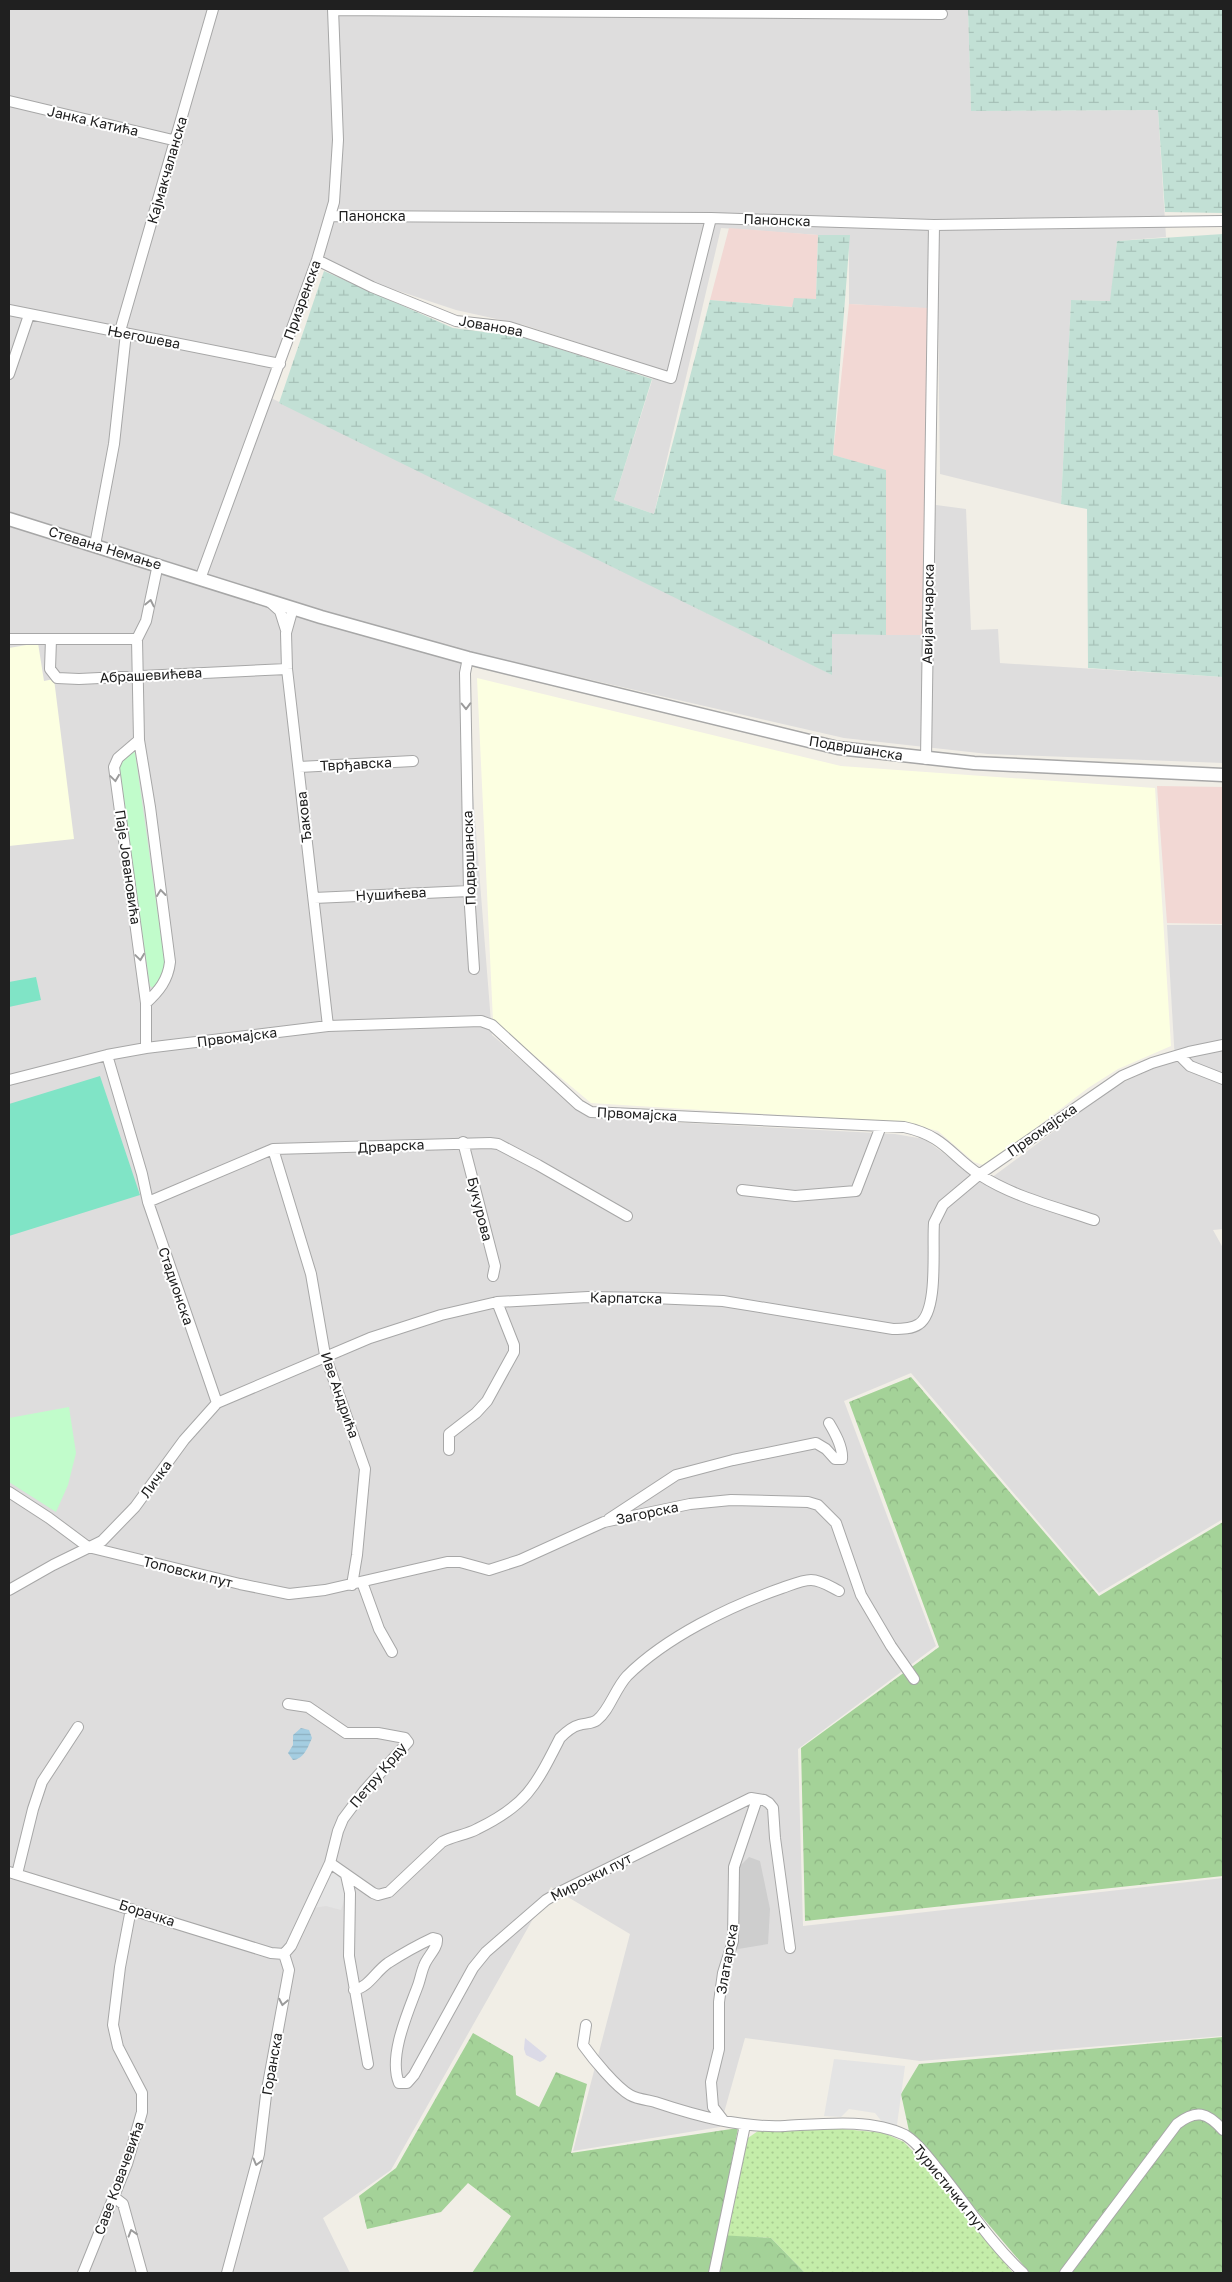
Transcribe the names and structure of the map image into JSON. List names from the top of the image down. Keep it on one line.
{"streets":{"street":["Јанка Катића","Кајмакчаланска","Панонска","Призренска","Јованова","Његошева","Стевана Немање","Авијатичарска","Абрашевићева","Подвршанска","Тврђавска","Ђакова","Паје Јовановића","Нушићева","Првомајска","Дрварска","Букурова","Стадионска","Карпатска","Иве Андрића","Личка","Загорска","Топовски пут","Петру Крду","Мирочки пут","Борачка","Златарска","Горанска","Саве Ковачевића","Туристички пут"]},"crossings":[["Јанка Катића","Кајмакчаланска"],["Кајмакчаланска","Његошева"],["Кајмакчаланска","Стевана Немање"],["Панонска","Призренска"],["Панонска","Јованова"],["Панонска","Авијатичарска"],["Призренска","Јованова"],["Призренска","Његошева"],["Призренска","Стевана Немање"],["Призренска","Подвршанска"],["Стевана Немање","Подвршанска"],["Стевана Немање","Паје Јовановића"],["Авијатичарска","Подвршанска"],["Абрашевићева","Ђакова"],["Абрашевићева","Паје Јовановића"],["Подвршанска","Ђакова"],["Подвршанска","Нушићева"],["Тврђавска","Ђакова"],["Ђакова","Нушићева"],["Ђакова","Првомајска"],["Паје Јовановића","Првомајска"],["Првомајска","Стадионска"],["Првомајска","Карпатска"],["Дрварска","Букурова"],["Дрварска","Стадионска"],["Дрварска","Иве Андрића"],["Стадионска","Личка"],["Карпатска","Иве Андрића"],["Иве Андрића","Загорска"],["Личка","Топовски пут"],["Загорска","Топовски пут"],["Мирочки пут","Златарска"],["Борачка","Горанска"],["Борачка","Саве Ковачевића"],["Златарска","Туристички пут"]]}
